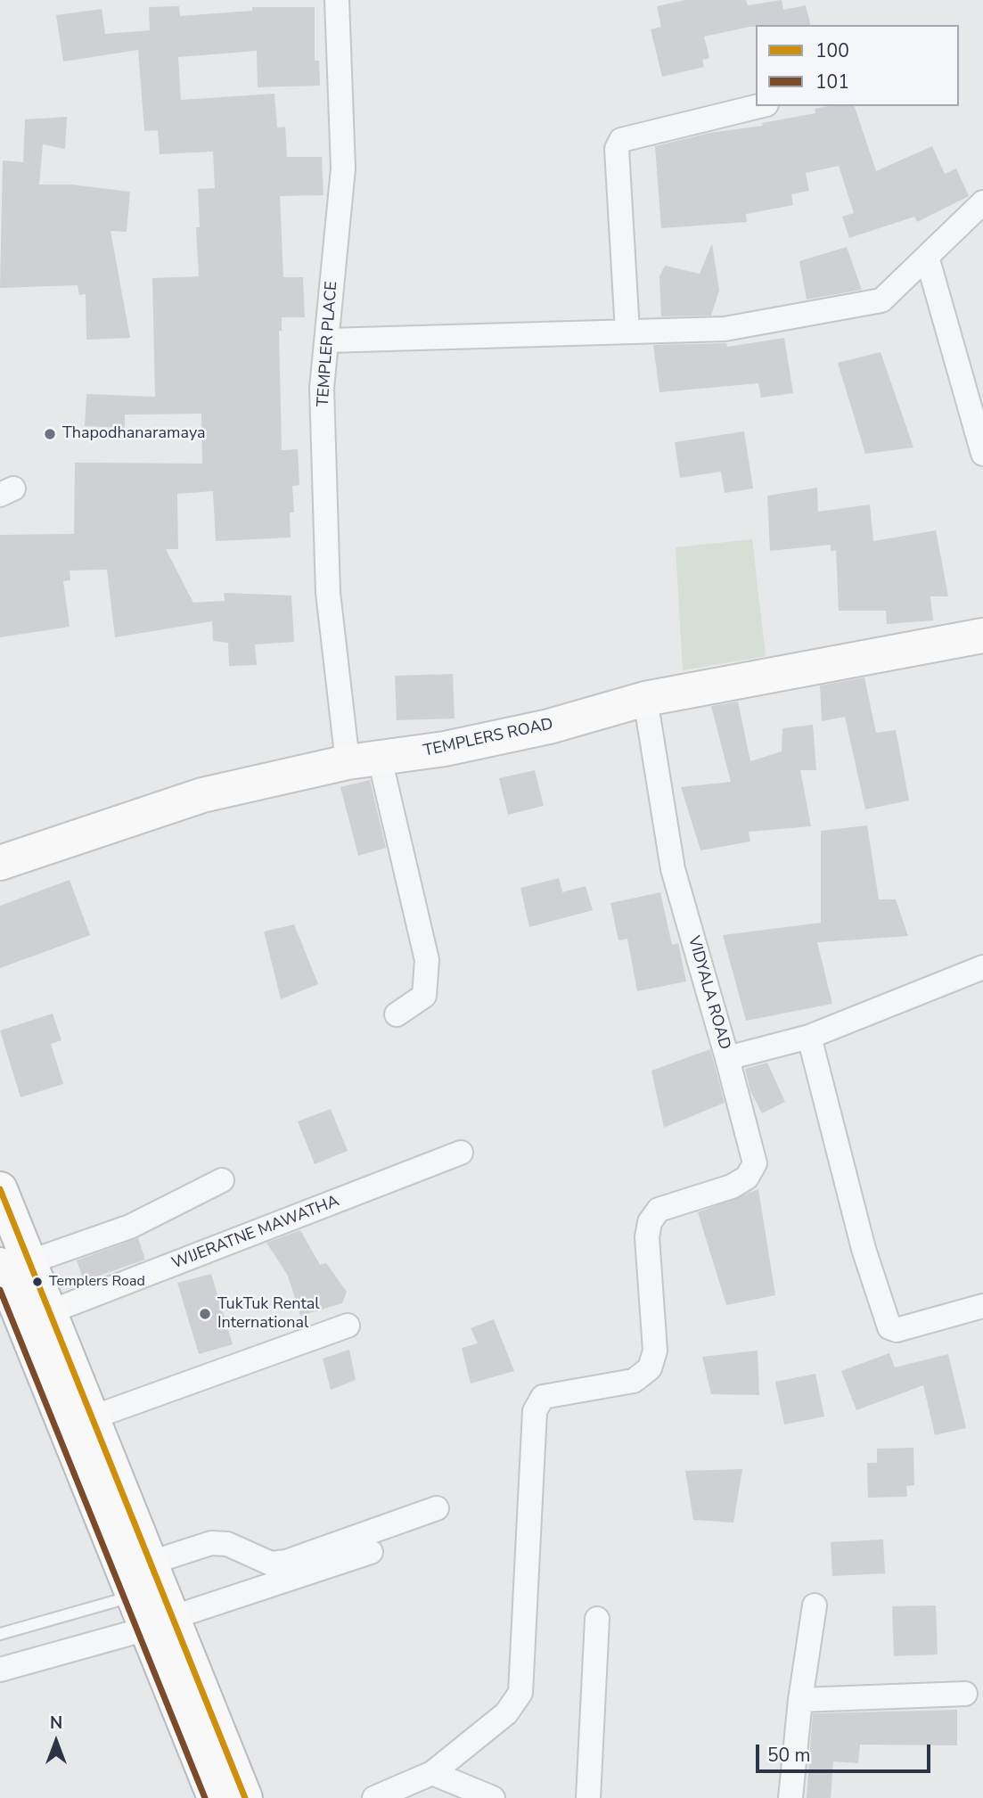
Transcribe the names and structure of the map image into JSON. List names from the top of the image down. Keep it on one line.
{"streets":{"main road":["TEMPLERS ROAD"],"street":["TEMPLER PLACE","VIDYALA ROAD","WIJERATNE MAWATHA"]},"crossings":[["TEMPLER PLACE","TEMPLERS ROAD"],["TEMPLERS ROAD","VIDYALA ROAD"]],"places":["Thapodhanaramaya","Templers Road","TukTuk Rental International"],"lines":["transit line 100","transit line 101"],"legend":["100","101"],"scale_bar":"50 m","north":"top"}
